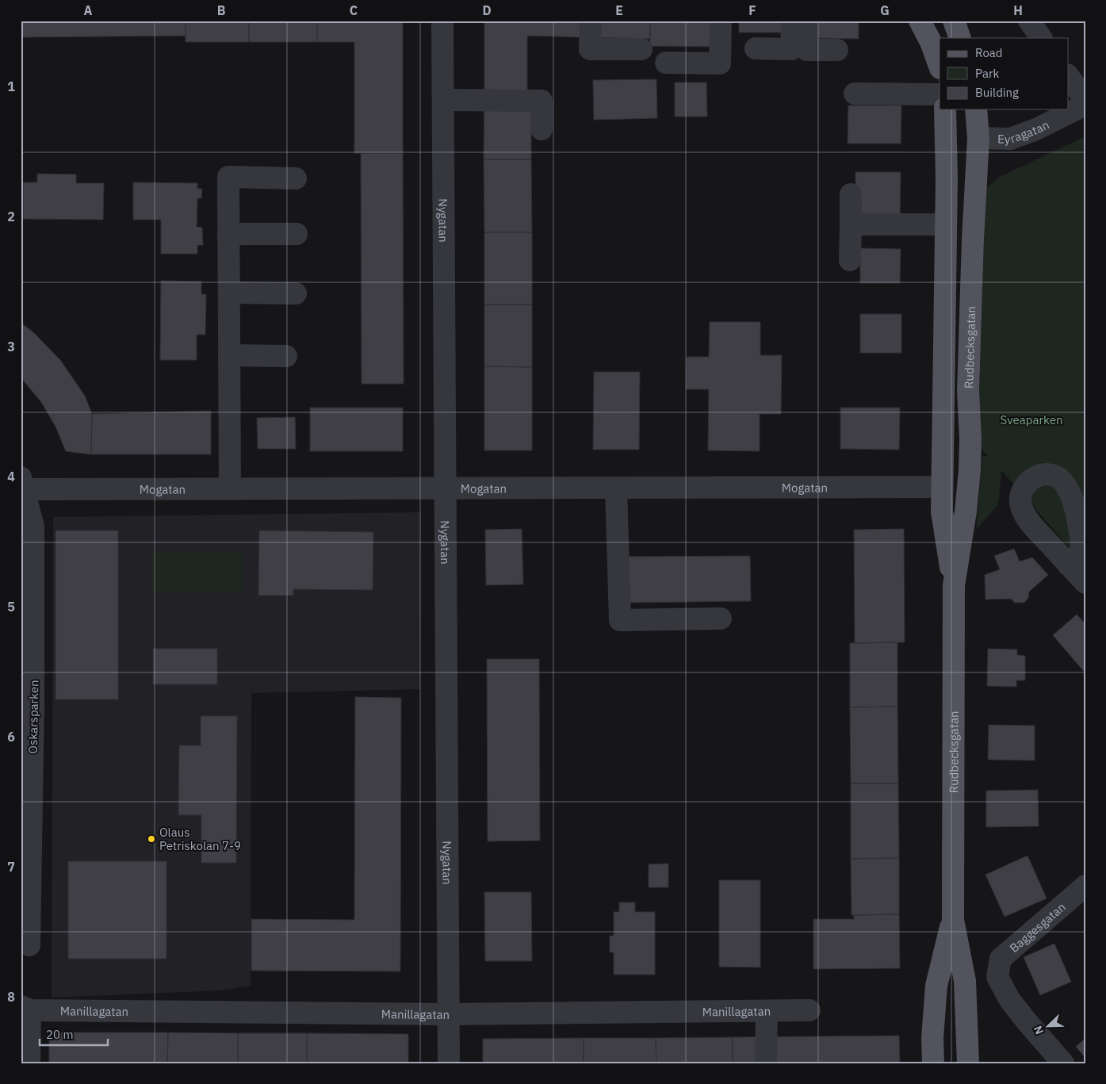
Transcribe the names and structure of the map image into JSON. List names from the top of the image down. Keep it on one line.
{"streets":{"main road":["Rudbecksgatan"],"street":["Eyragatan","Nygatan","Mogatan","Oskarsparken","Baggesgatan","Manillagatan"]},"crossings":[["Eyragatan","Rudbecksgatan"],["Nygatan","Mogatan"],["Nygatan","Manillagatan"],["Rudbecksgatan","Mogatan"],["Mogatan","Oskarsparken"]],"parks":["Sveaparken"],"places":["Olaus Petriskolan 7-9"],"legend":["Road","Park","Building"],"scale_bar":"20 m","north":"bottom left","grid":{"columns":["A","B","C","D","E","F","G","H"],"rows":["1","2","3","4","5","6","7","8"]}}
